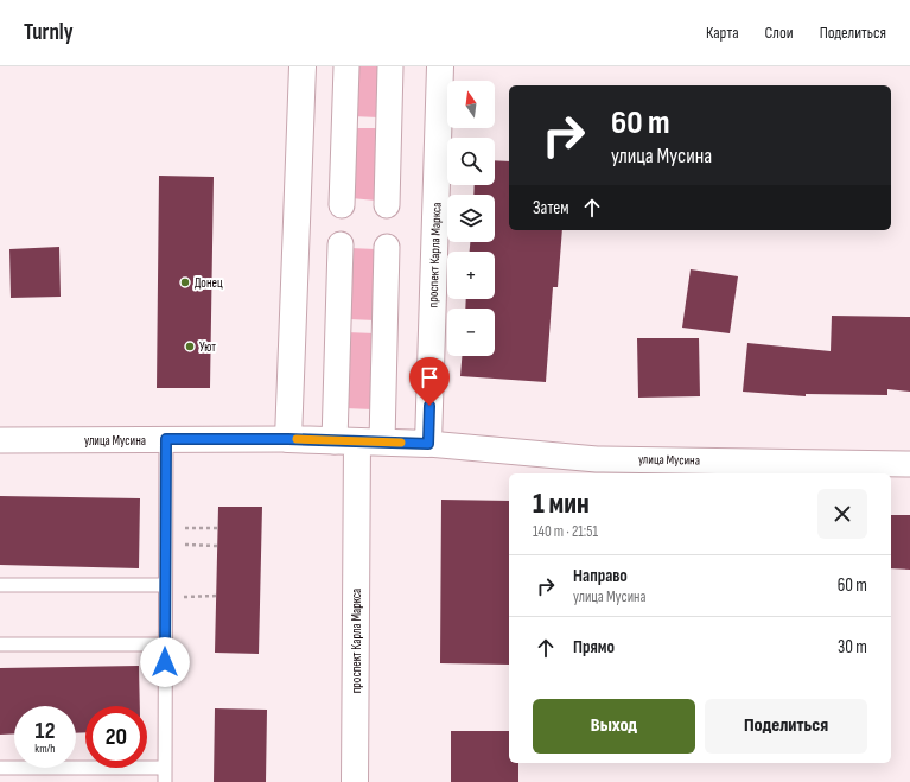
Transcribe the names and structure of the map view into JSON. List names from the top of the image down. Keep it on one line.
{"streets":{"street":["проспект Карла Маркса","улица Мусина"]},"crossings":[["проспект Карла Маркса","улица Мусина"]],"places":["Донец","Уют"],"north":"top","page":{"header":"Turnly","nav":["Карта","Слои","Поделиться"],"map_buttons":["+","−"],"turn":["60 m","улица Мусина"],"then":"Затем","heading":["1 мин","140 m · 21:51"],"list":[{"name":"Направо","note":"улица Мусина","value":"60 m"},{"name":"Прямо","value":"30 m"}],"buttons":["Выход","Поделиться"],"speed":"12 km/h","limit":"20"}}
